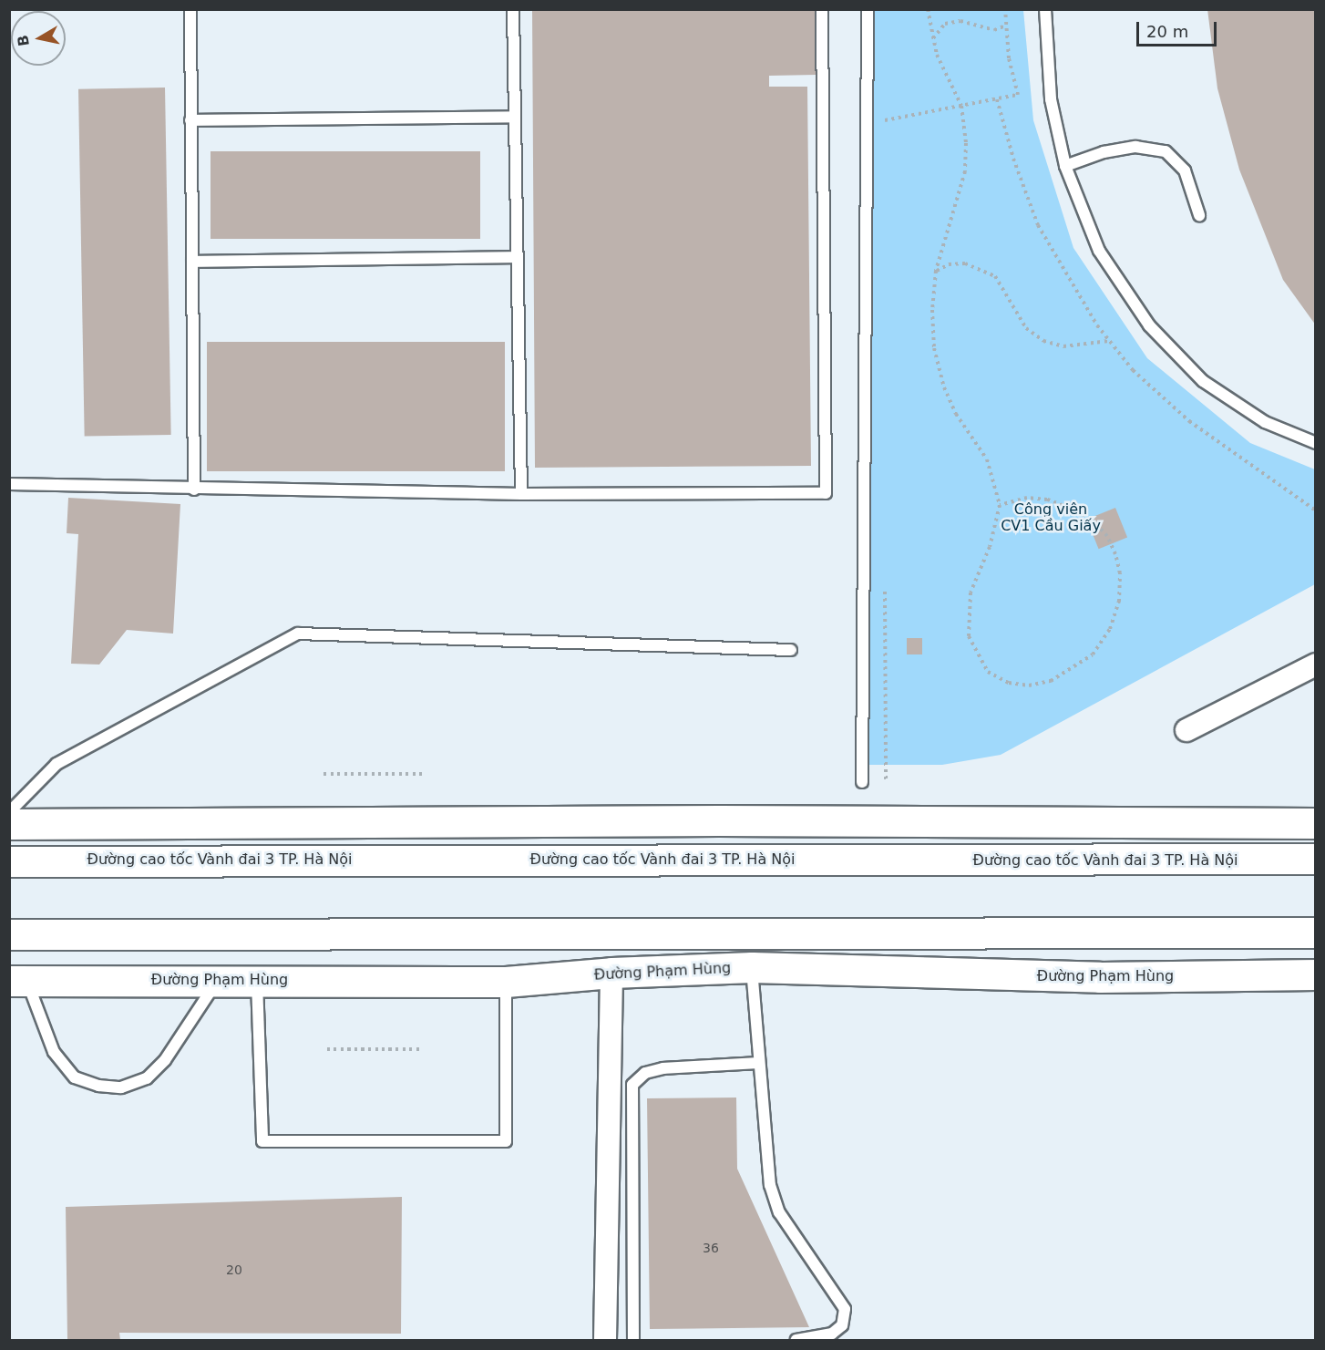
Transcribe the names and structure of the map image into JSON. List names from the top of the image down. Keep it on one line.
{"streets":{"main road":["Đường cao tốc Vành đai 3 TP. Hà Nội","Đường Phạm Hùng"]},"parks":["Công viên CV1 Cầu Giấy"],"house_numbers":["36","20"],"scale_bar":"20 m","north":"left"}
